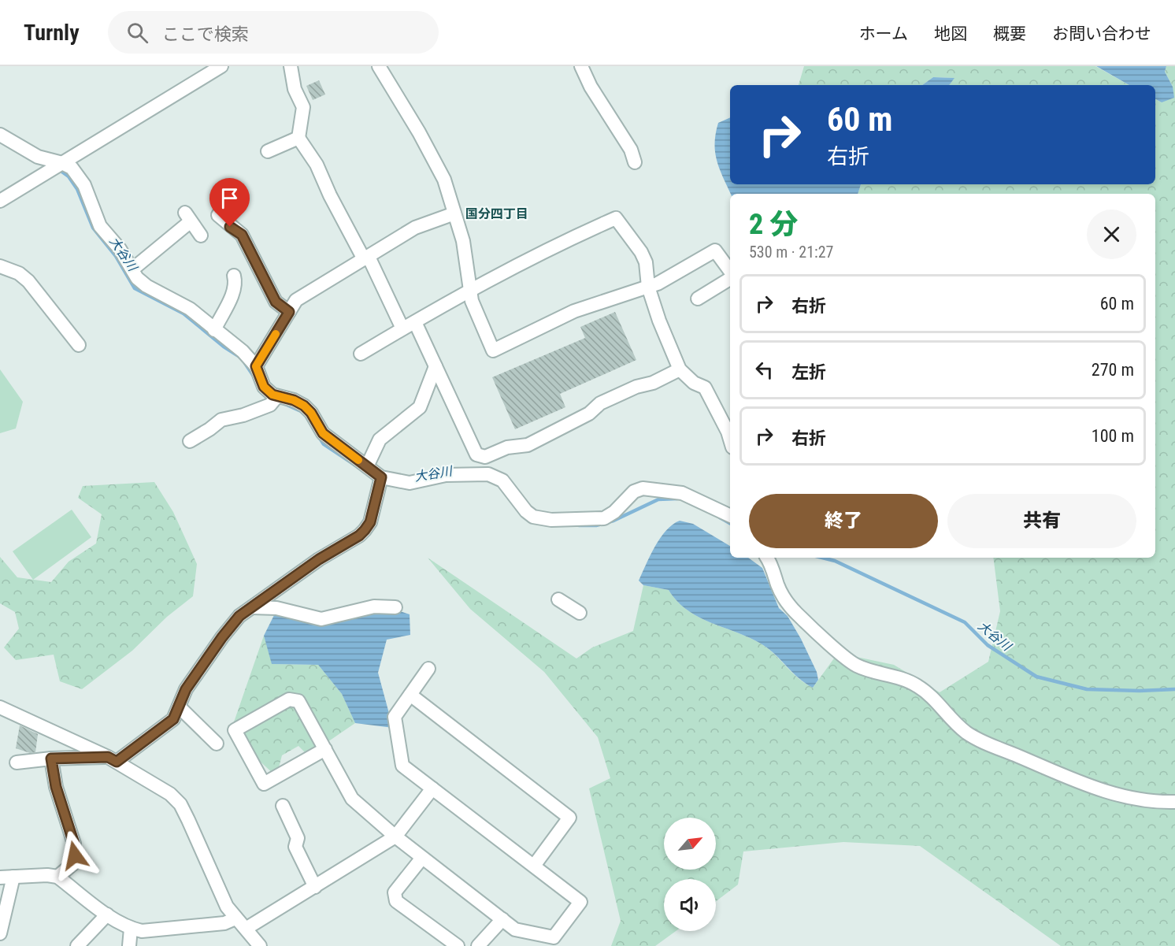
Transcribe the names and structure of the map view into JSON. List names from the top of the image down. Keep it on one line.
{"districts":["国分四丁目"],"water":["大谷川"],"north":"top right","page":{"header":"Turnly","search":"ここで検索","nav":["ホーム","地図","概要","お問い合わせ"],"turn":["60 m","右折"],"heading":["2 分","530 m · 21:27"],"list":[{"name":"右折","value":"60 m"},{"name":"左折","value":"270 m"},{"name":"右折","value":"100 m"}],"buttons":["終了","共有"]}}
